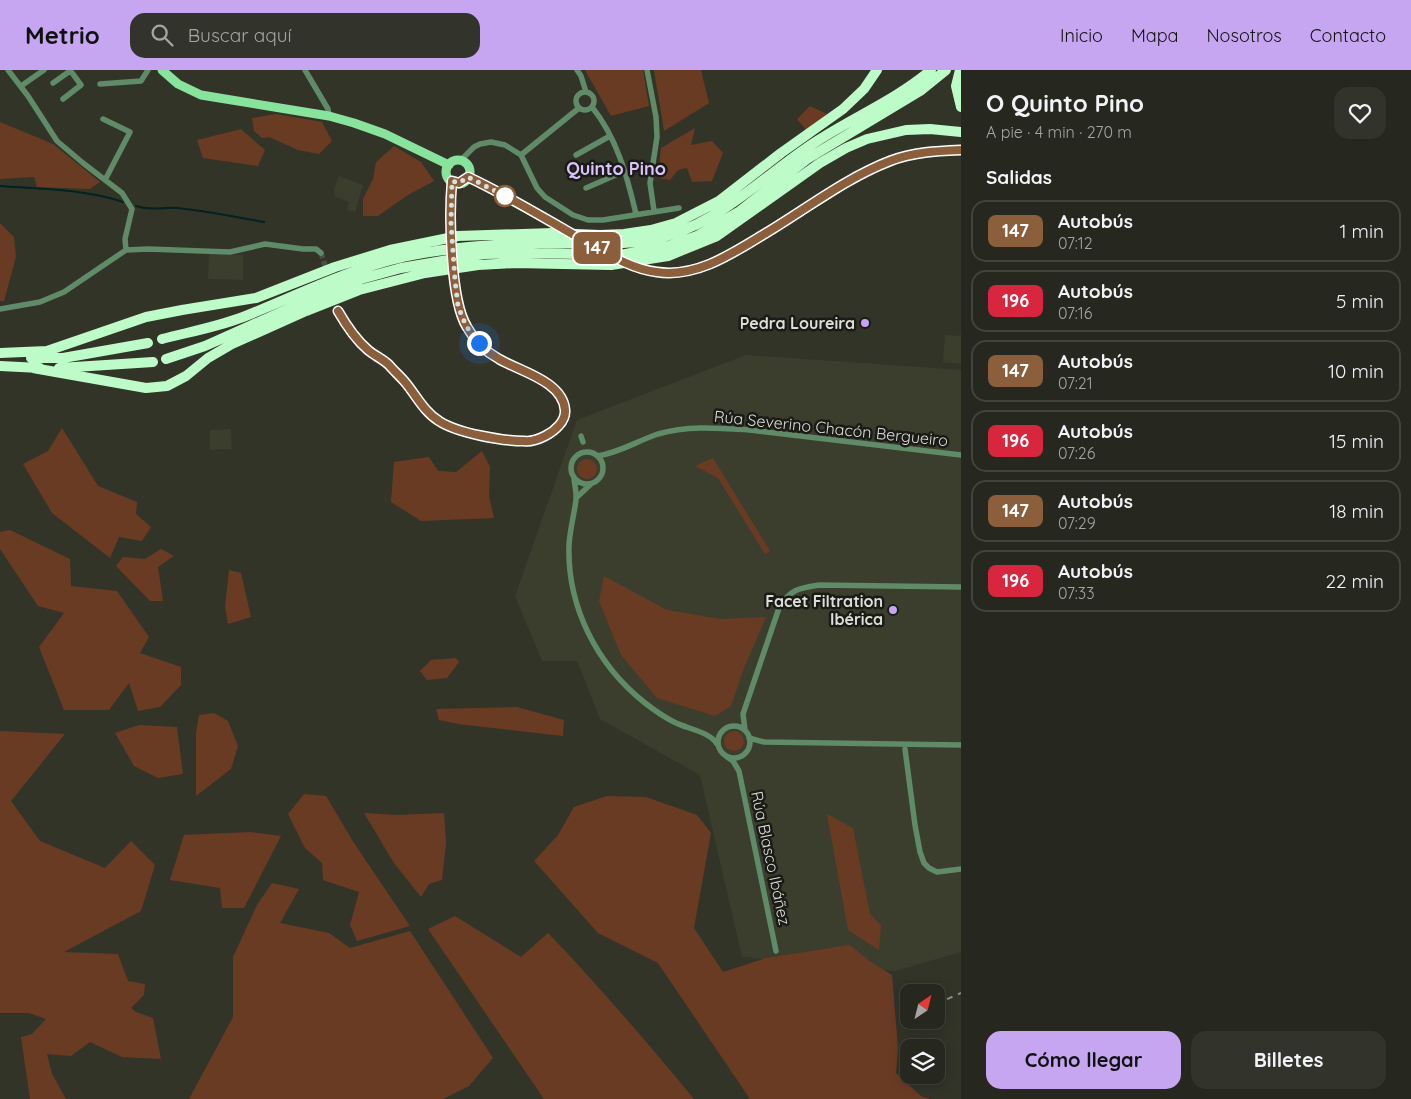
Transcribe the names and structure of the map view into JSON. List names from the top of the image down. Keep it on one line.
{"streets":{"street":["Rúa Severino Chacón Bergueiro","Rúa Blasco Ibáñez"]},"districts":["Quinto Pino"],"places":["Pedra Loureira","Facet Filtration Ibérica"],"lines":["bus line 147"],"north":"top right","page":{"header":"Metrio","search":"Buscar aquí","nav":["Inicio","Mapa","Nosotros","Contacto"],"on_map":"147","heading":[["O Quinto Pino","A pie · 4 min · 270 m"],"Salidas"],"list":[{"mark":"147","name":"Autobús","note":"07:12","value":"1 min"},{"mark":"196","name":"Autobús","note":"07:16","value":"5 min"},{"mark":"147","name":"Autobús","note":"07:21","value":"10 min"},{"mark":"196","name":"Autobús","note":"07:26","value":"15 min"},{"mark":"147","name":"Autobús","note":"07:29","value":"18 min"},{"mark":"196","name":"Autobús","note":"07:33","value":"22 min"}],"buttons":["Cómo llegar","Billetes"]}}
